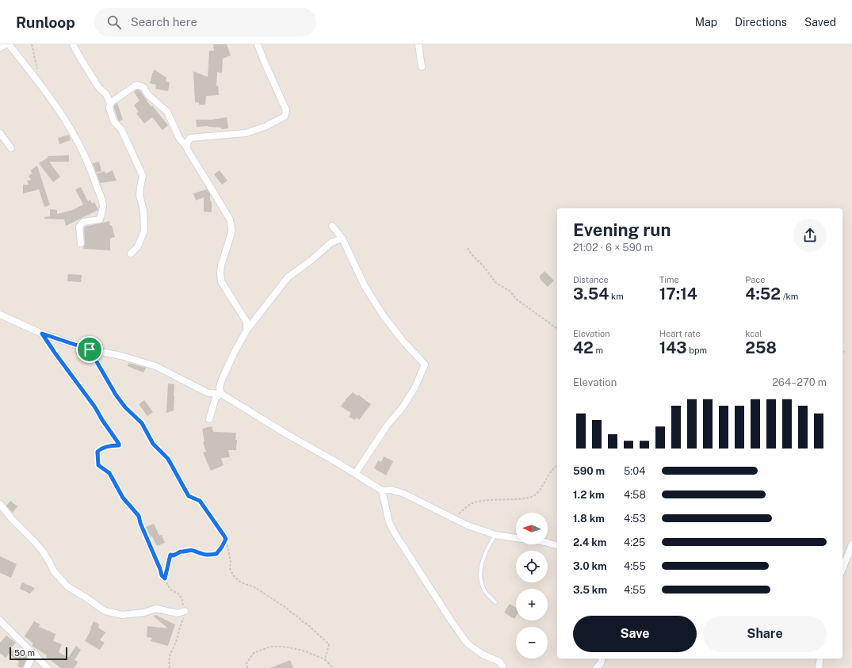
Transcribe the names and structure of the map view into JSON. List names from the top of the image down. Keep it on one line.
{"scale_bar":"50 m","north":"left","page":{"header":"Runloop","search":"Search here","nav":["Map","Directions","Saved"],"heading":["Evening run","21:02 · 6 × 590 m"],"stats":[["Distance","3.54 km"],["Time","17:14"],["Pace","4:52 /km"],["Elevation","42 m"],["Heart rate","143 bpm"],["kcal","258"]],"chart":["Elevation","264–270 m"],"list":[{"name":"590 m","note":"5:04"},{"name":"1.2 km","note":"4:58"},{"name":"1.8 km","note":"4:53"},{"name":"2.4 km","note":"4:25"},{"name":"3.0 km","note":"4:55"},{"name":"3.5 km","note":"4:55"}],"map_buttons":["+","−"],"buttons":["Save","Share"],"scale":"50 m"}}
